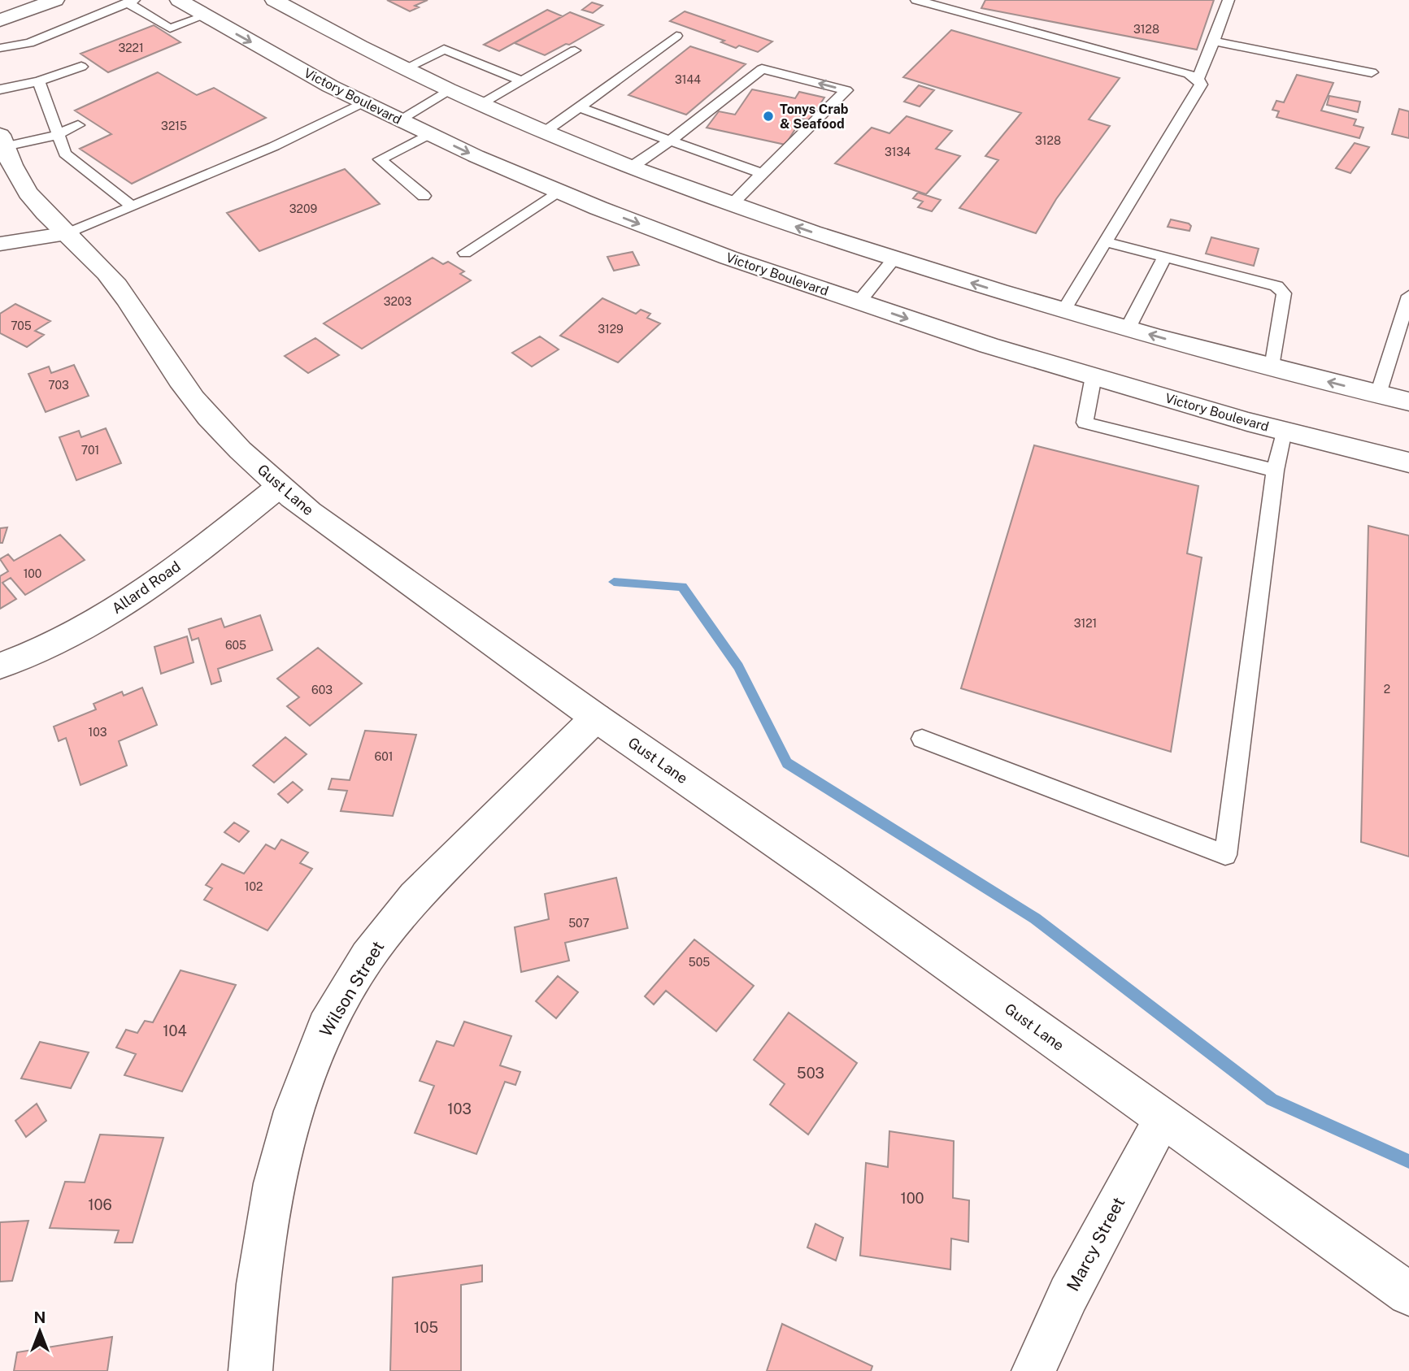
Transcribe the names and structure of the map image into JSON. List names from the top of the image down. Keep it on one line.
{"streets":{"main road":["Victory Boulevard","Gust Lane","Allard Road","Wilson Street","Marcy Street"]},"crossings":[["Gust Lane","Allard Road"],["Gust Lane","Wilson Street"],["Gust Lane","Marcy Street"]],"places":["Tonys Crab & Seafood"],"house_numbers":["3128","3221","3144","3215","3128","3134","3209","3203","705","3129","703","701","100","3121","605","2","603","103","601","102","507","505","104","503","103","100","106","105"],"north":"top"}
